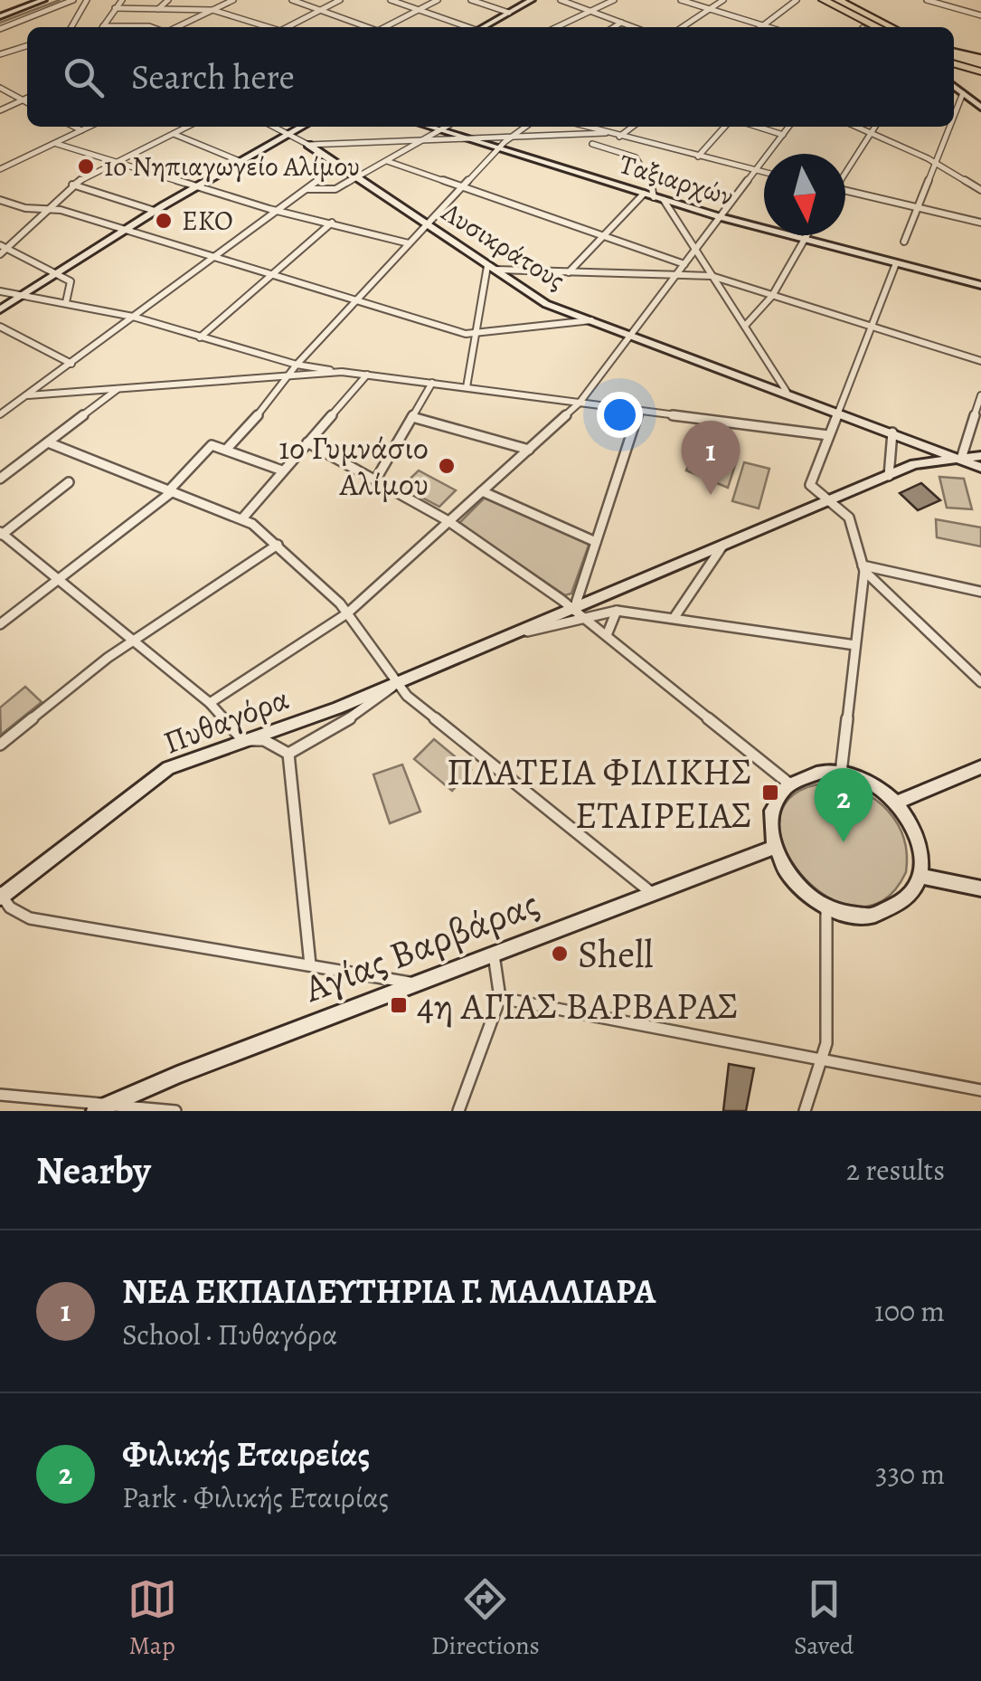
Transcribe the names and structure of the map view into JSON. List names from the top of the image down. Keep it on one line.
{"streets":{"street":["Ταξιαρχών","Λυσικράτους","Πυθαγόρα","Αγίας Βαρβάρας"]},"crossings":[["Λυσικράτους","Πυθαγόρα"]],"places":{"other":["1o Νηπιαγωγείο Αλίμου","EKO","1ο Γυμνάσιο Αλίμου","Shell"],"transit":["ΠΛΑΤΕΙΑ ΦΙΛΙΚΗΣ ΕΤΑΙΡΕΙΑΣ","4η ΑΓΙΑΣ ΒΑΡΒΑΡΑΣ"]},"north":"bottom","page":{"search":"Search here","pins":["1","2"],"heading":["Nearby","2 results"],"list":[{"mark":"1","name":"ΝΕΑ ΕΚΠΑΙΔΕΥΤΗΡΙΑ Γ. ΜΑΛΛΙΑΡΑ","note":"School · Πυθαγόρα","value":"100 m"},{"mark":"2","name":"Φιλικής Εταιρείας","note":"Park · Φιλικής Εταιρίας","value":"330 m"}],"nav":["Map","Directions","Saved"]}}
